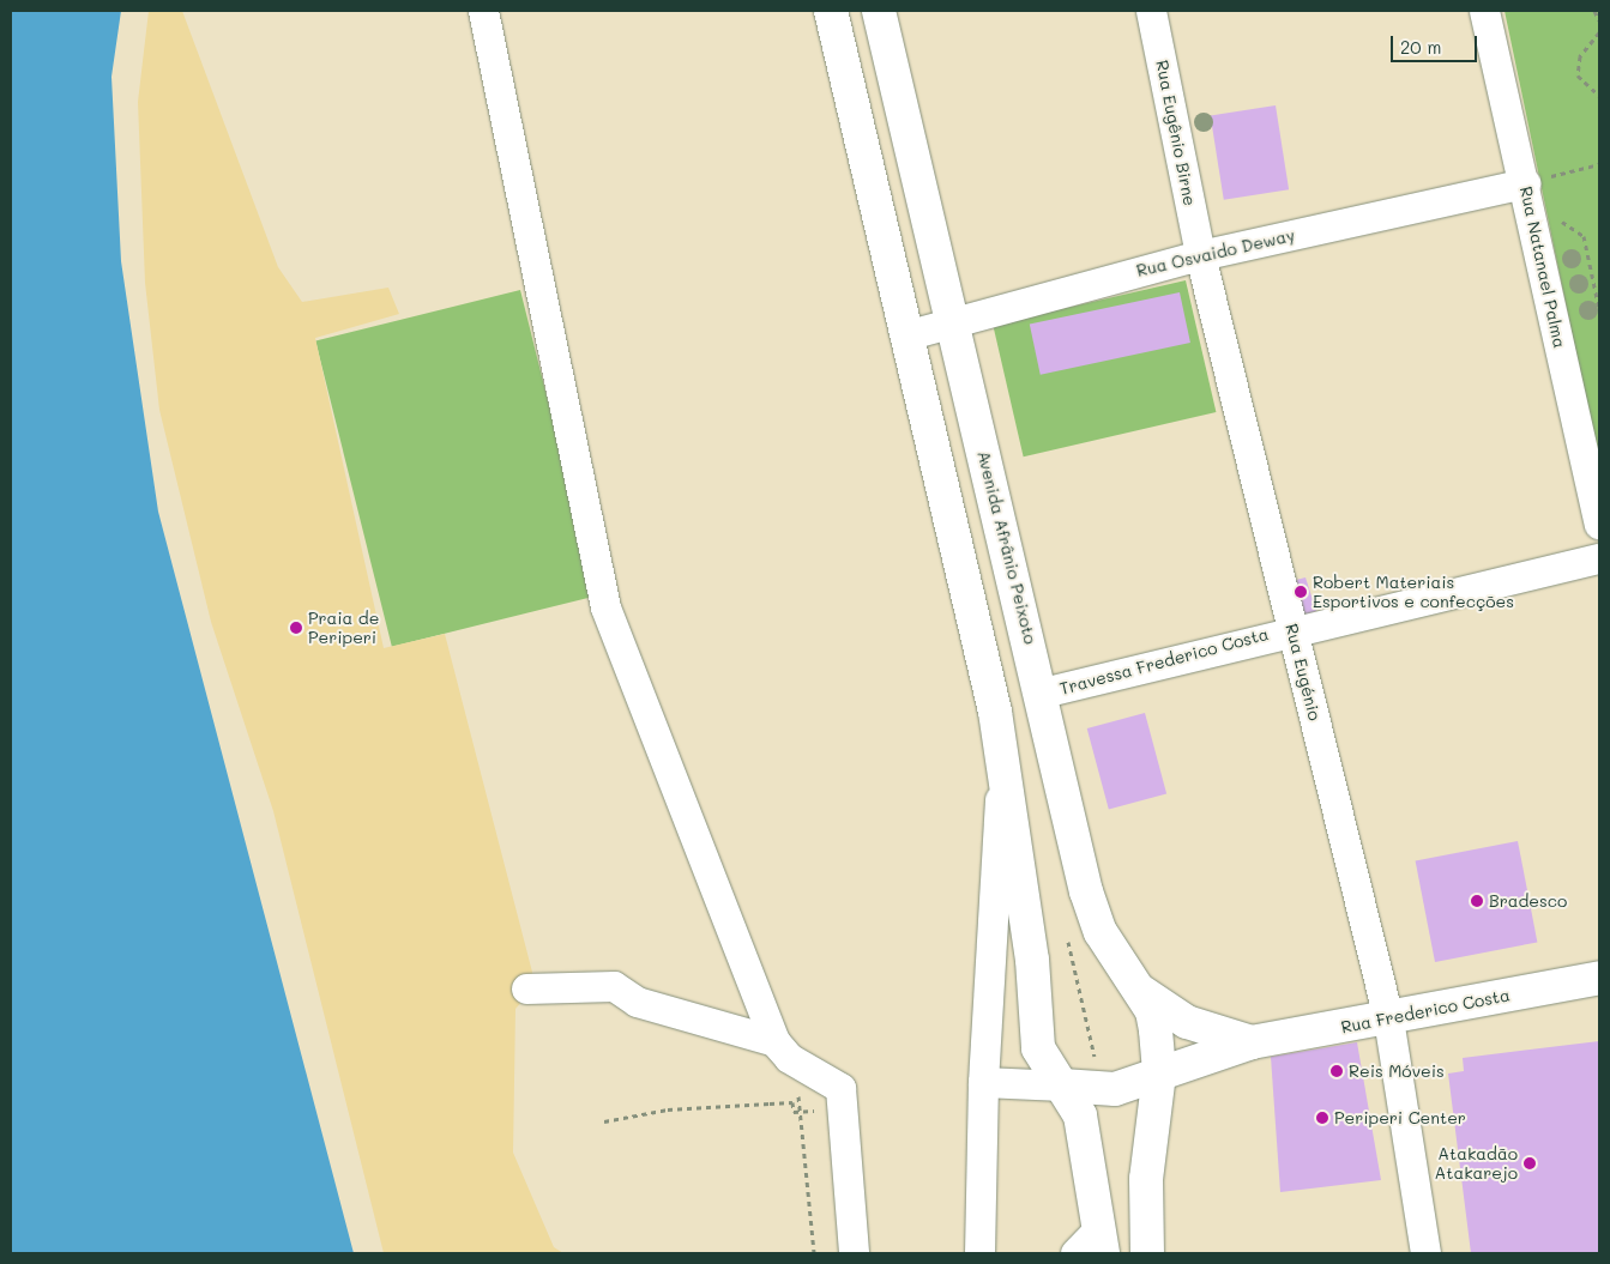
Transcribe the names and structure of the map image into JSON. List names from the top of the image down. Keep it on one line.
{"streets":{"main road":["Avenida Afrânio Peixoto","Rua Frederico Costa"],"street":["Rua Eugênio Birne","Rua Osvaido Deway","Rua Natanael Palma","Travessa Frederico Costa","Rua Eugénio"]},"crossings":[["Rua Eugênio Birne","Rua Osvaido Deway"],["Rua Eugênio Birne","Rua Eugénio"],["Rua Osvaido Deway","Rua Natanael Palma"],["Rua Osvaido Deway","Avenida Afrânio Peixoto"],["Rua Osvaido Deway","Rua Eugénio"],["Avenida Afrânio Peixoto","Travessa Frederico Costa"],["Avenida Afrânio Peixoto","Rua Frederico Costa"],["Travessa Frederico Costa","Rua Eugénio"],["Rua Eugénio","Rua Frederico Costa"]],"places":["Robert Materiais Esportivos e confecções","Praia de Periperi","Bradesco","Reis Móveis","Periperi Center","Atakadão Atakarejo"],"scale_bar":"20 m"}
